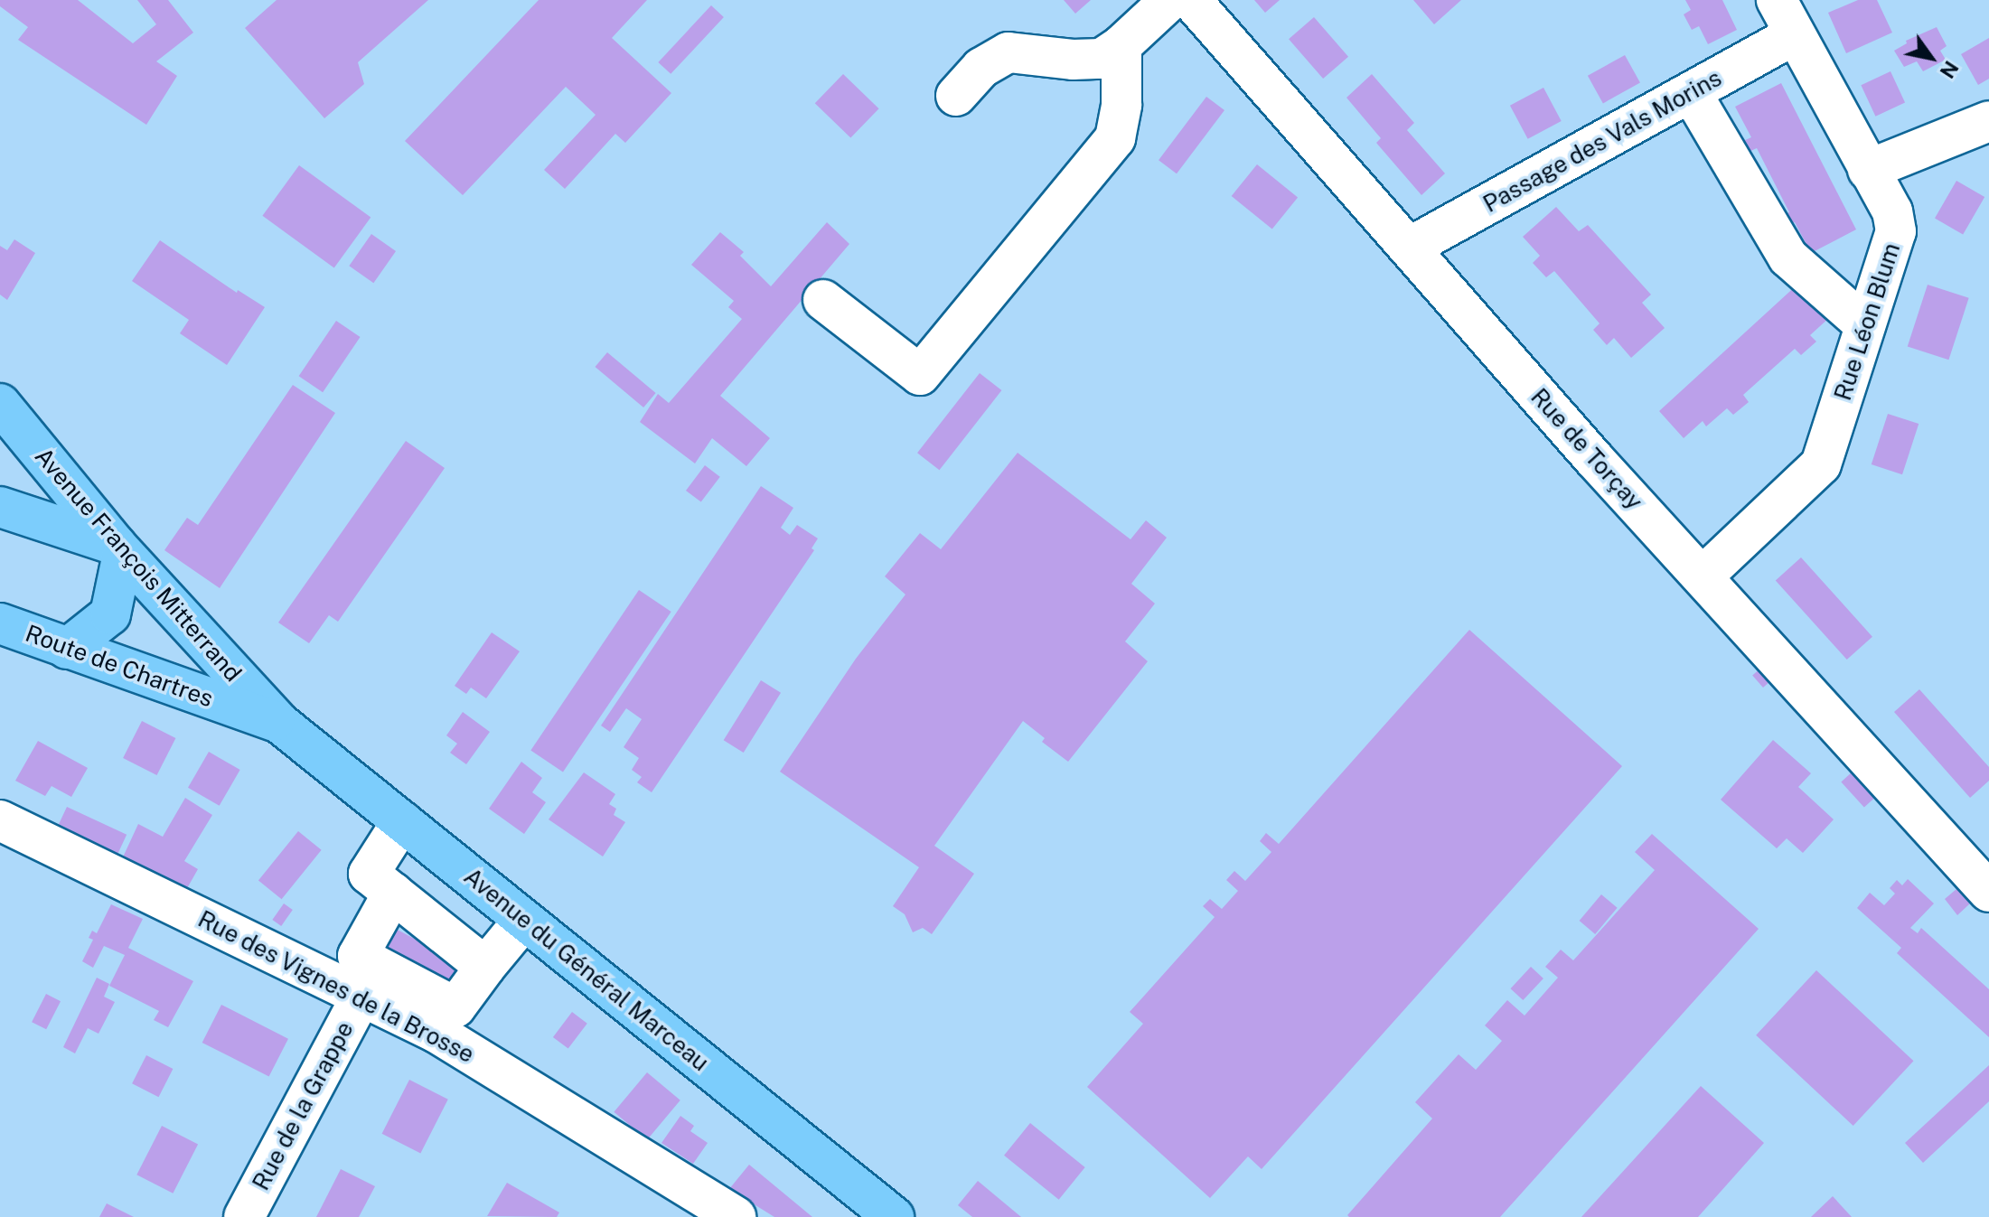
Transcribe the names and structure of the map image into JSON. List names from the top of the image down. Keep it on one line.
{"streets":{"main road":["Avenue François Mitterrand","Route de Chartres","Avenue du Général Marceau"],"street":["Passage des Vals Morins","Rue Léon Blum","Rue de Torçay","Rue des Vignes de la Brosse","Rue de la Grappe"]},"crossings":[["Passage des Vals Morins","Rue Léon Blum"],["Passage des Vals Morins","Rue de Torçay"],["Rue Léon Blum","Rue de Torçay"],["Avenue François Mitterrand","Route de Chartres"],["Avenue François Mitterrand","Avenue du Général Marceau"],["Route de Chartres","Avenue du Général Marceau"],["Rue des Vignes de la Brosse","Rue de la Grappe"]],"north":"bottom right"}
